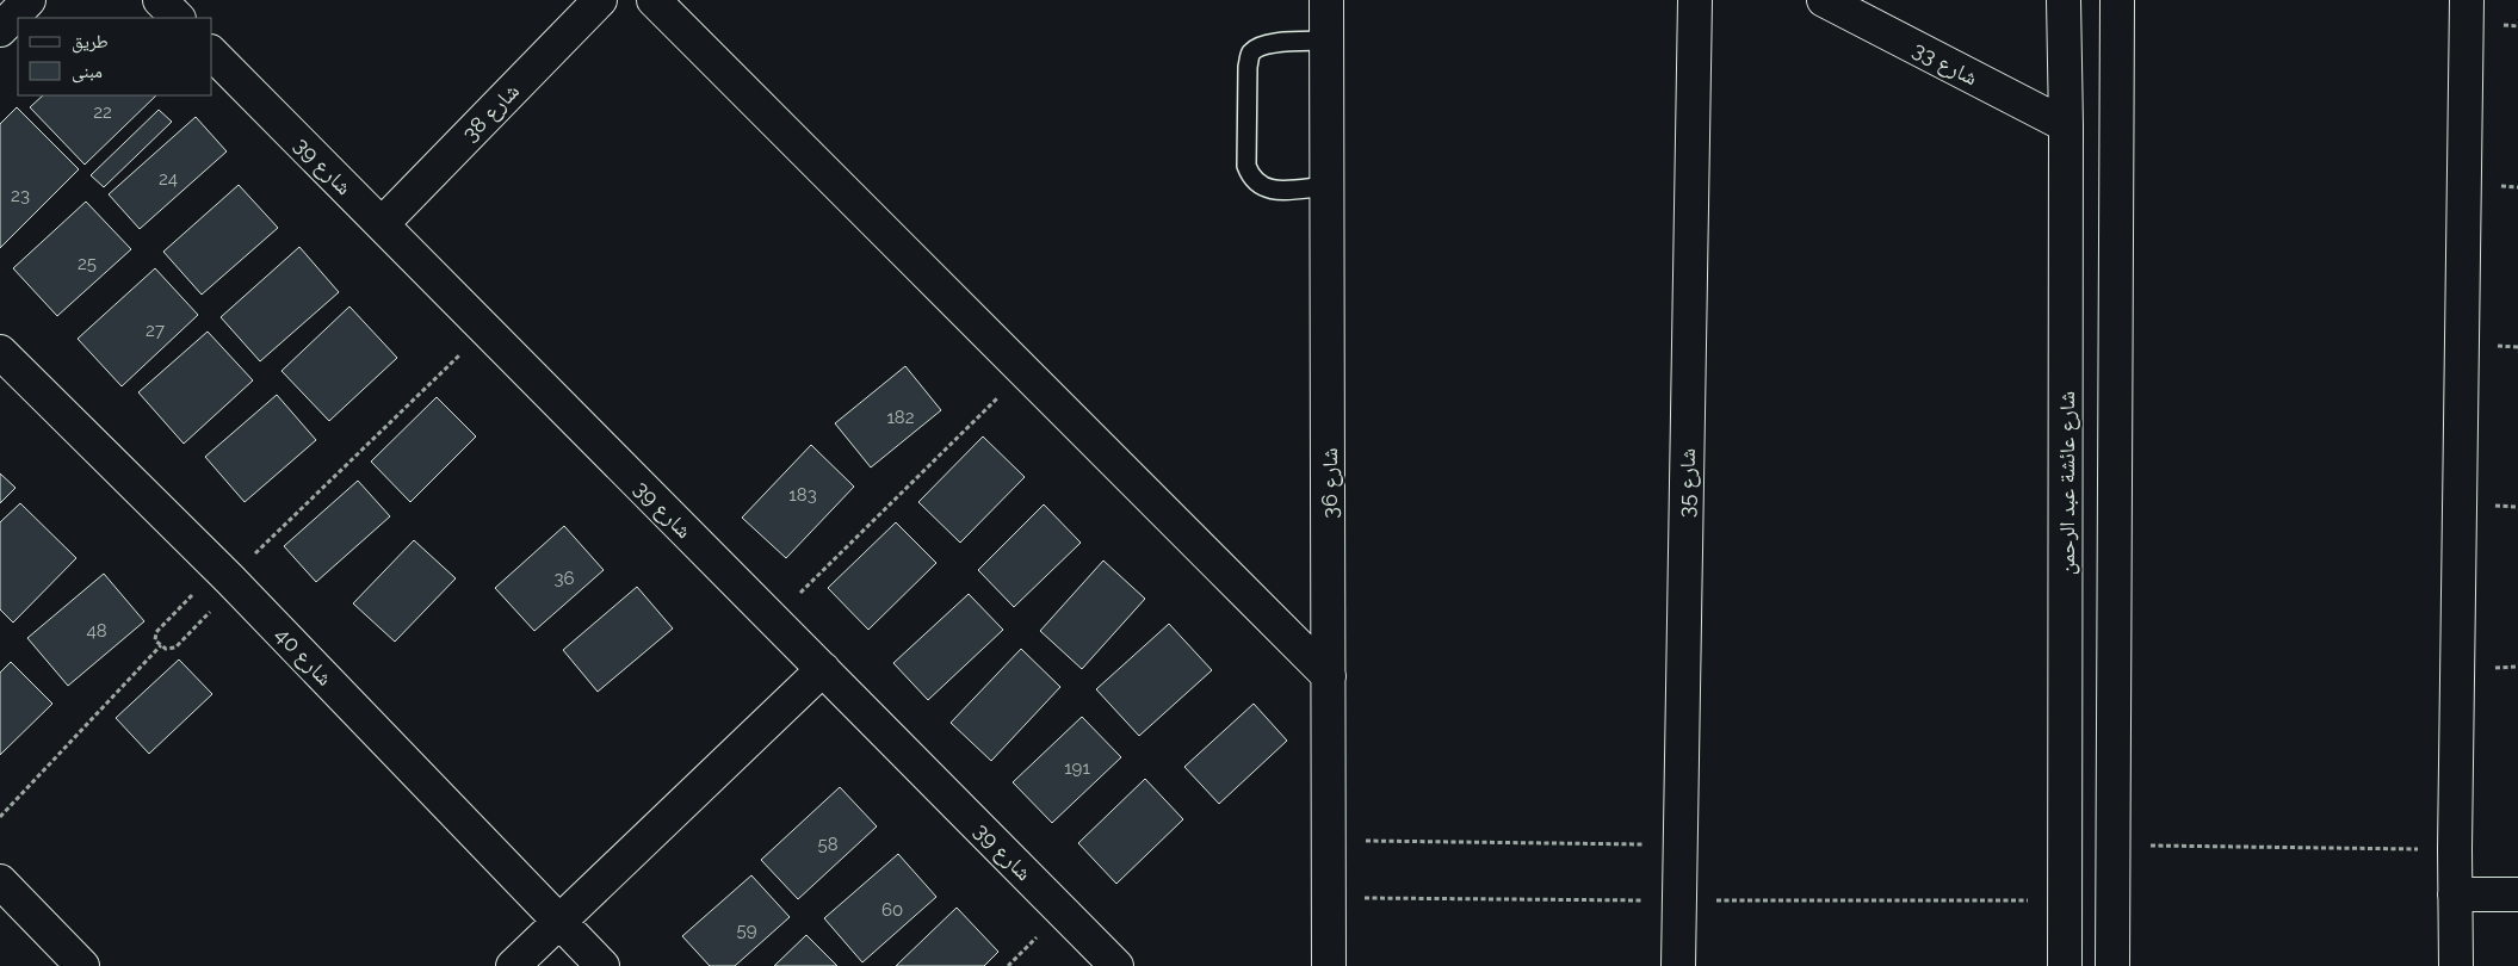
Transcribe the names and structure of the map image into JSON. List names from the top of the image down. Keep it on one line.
{"streets":{"street":["شارع 33","شارع 38","شارع 39","شارع 36","شارع 35","شارع عائشة عبد الرحمن","شارع 40"]},"crossings":[["شارع 33","شارع عائشة عبد الرحمن"],["شارع 38","شارع 39"]],"house_numbers":["22","24","23","25","27","182","183","36","48","191","58","60","59"],"legend":["طريق","مبنى"]}
